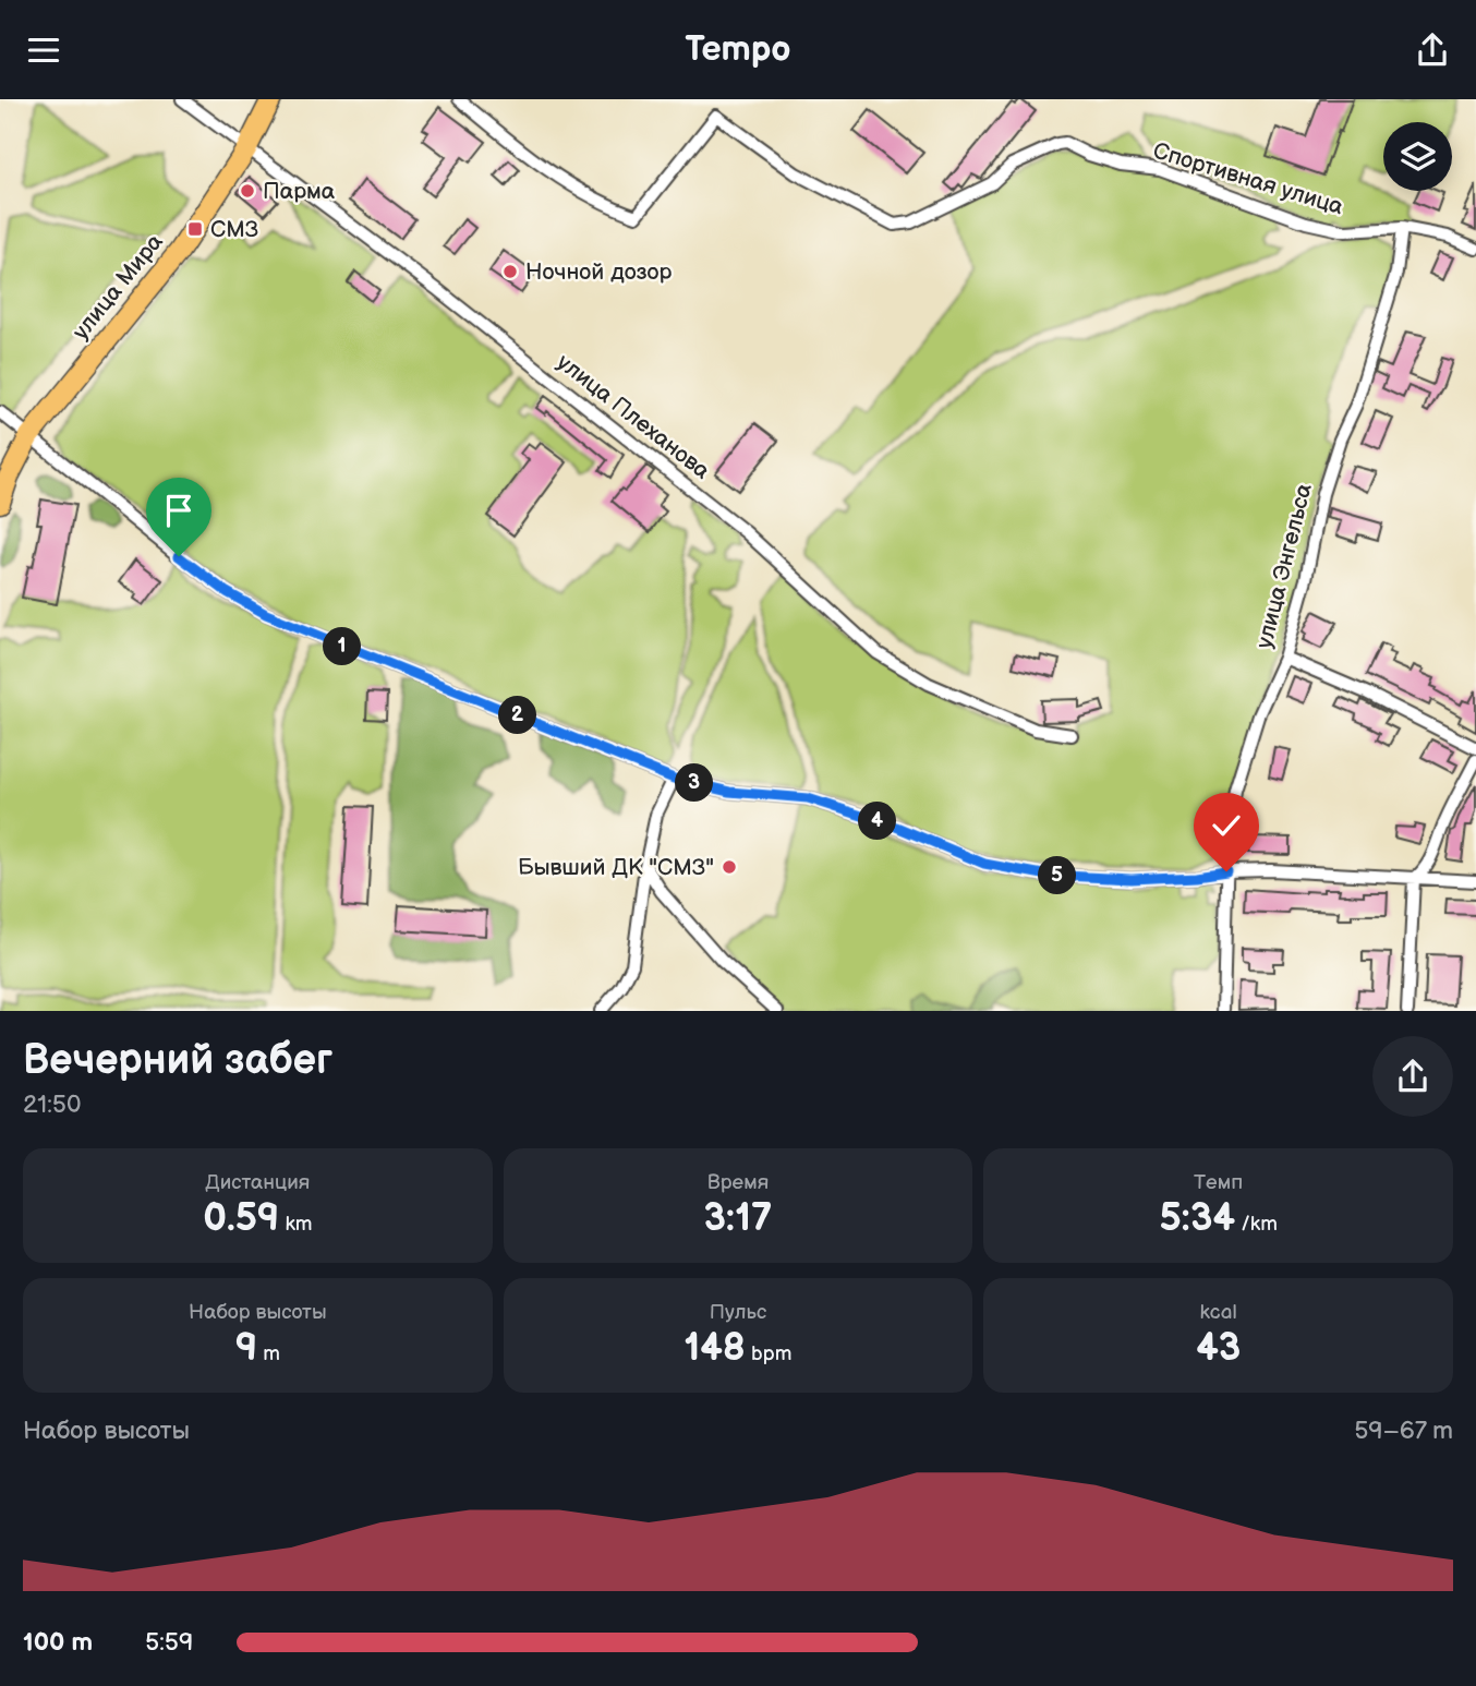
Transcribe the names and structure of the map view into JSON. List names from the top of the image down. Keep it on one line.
{"streets":{"highway":["улица Мира"],"street":["Спортивная улица","улица Плеханова","улица Энгельса"]},"crossings":[["Спортивная улица","улица Энгельса"],["улица Мира","улица Плеханова"]],"places":{"other":["Парма","Ночной дозор","Бывший ДК \"СМЗ\""],"transit":["СМЗ"]},"page":{"header":"Tempo","pins":["1","2","3","4","5"],"heading":["Вечерний забег","21:50"],"stats":[["Дистанция","0.59 km"],["Время","3:17"],["Темп","5:34 /km"],["Набор высоты","9 m"],["Пульс","148 bpm"],["kcal","43"]],"chart":["Набор высоты","59–67 m"],"list":[{"name":"100 m","note":"5:59"}]}}
